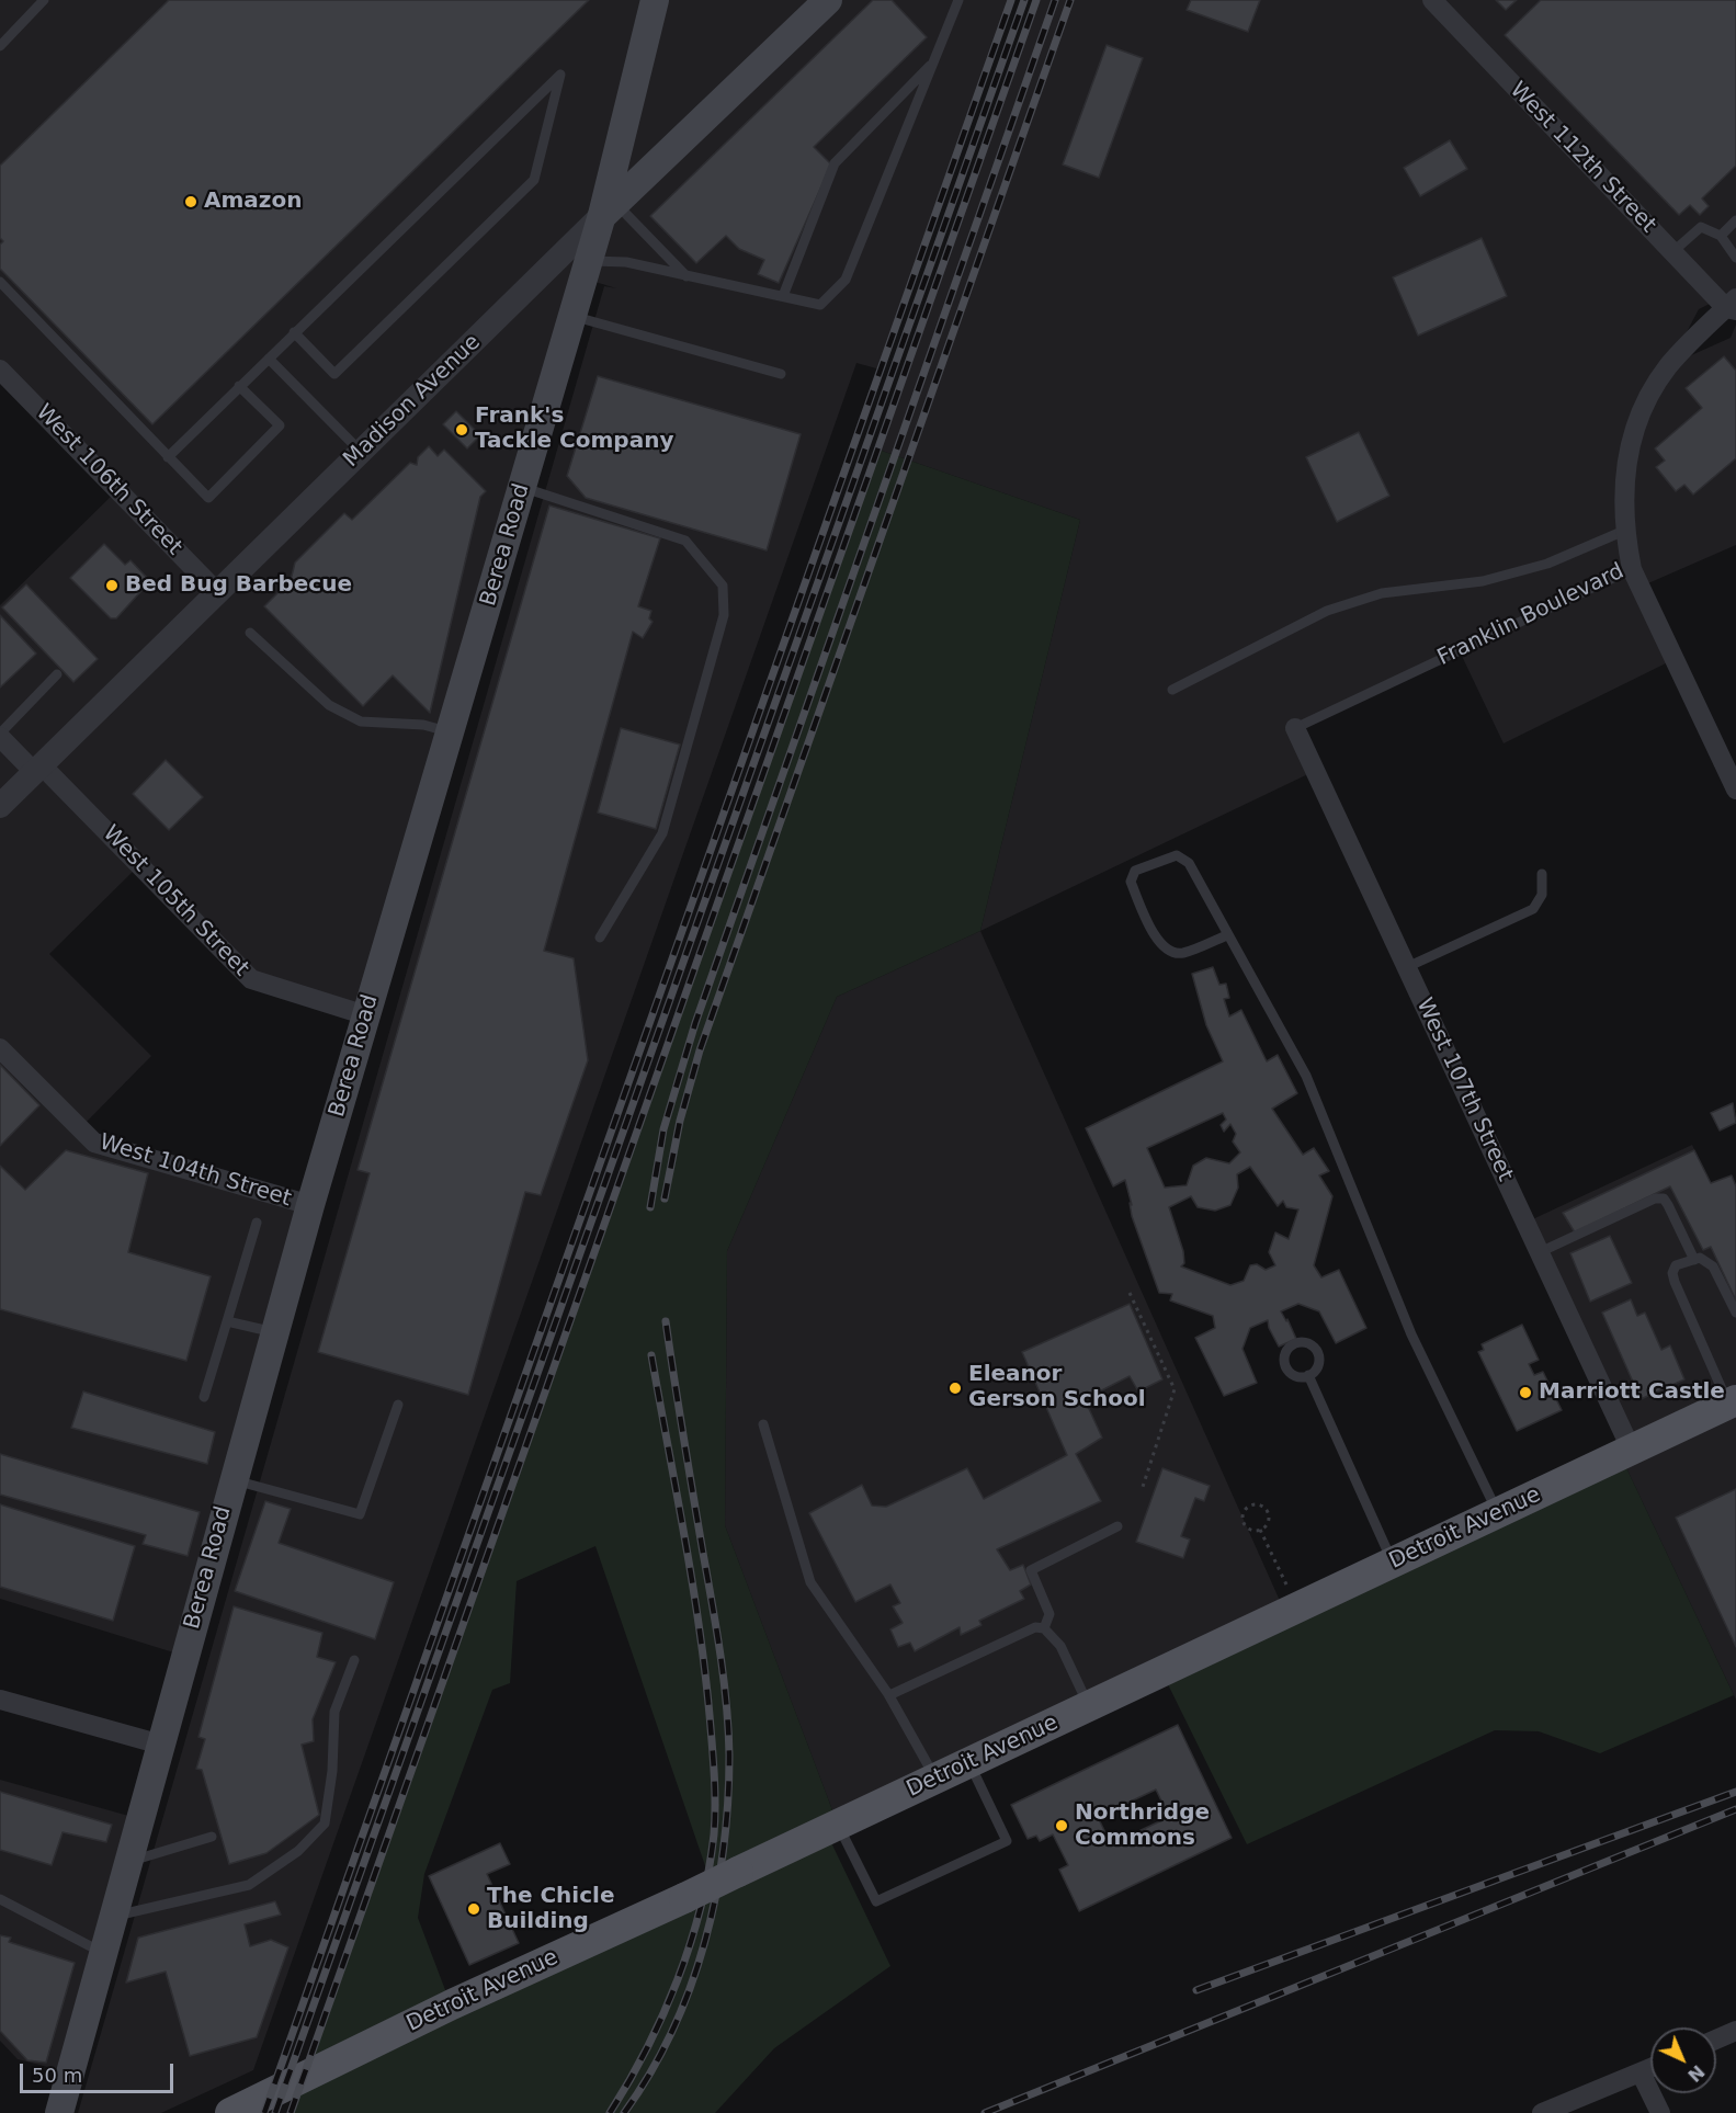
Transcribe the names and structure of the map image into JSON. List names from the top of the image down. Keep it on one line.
{"streets":{"main road":["Madison Avenue","Berea Road","Detroit Avenue"],"street":["West 112th Street","West 106th Street","Franklin Boulevard","West 105th Street","West 107th Street","West 104th Street"]},"crossings":[["West 112th Street","Franklin Boulevard"],["Madison Avenue","West 106th Street"],["Madison Avenue","Berea Road"],["Madison Avenue","West 105th Street"],["Berea Road","West 105th Street"],["Berea Road","West 104th Street"],["Franklin Boulevard","West 107th Street"],["West 107th Street","Detroit Avenue"]],"places":["Amazon","Frank's Tackle Company","Bed Bug Barbecue","Eleanor Gerson School","Marriott Castle","Northridge Commons","The Chicle Building"],"scale_bar":"50 m","north":"bottom right"}
